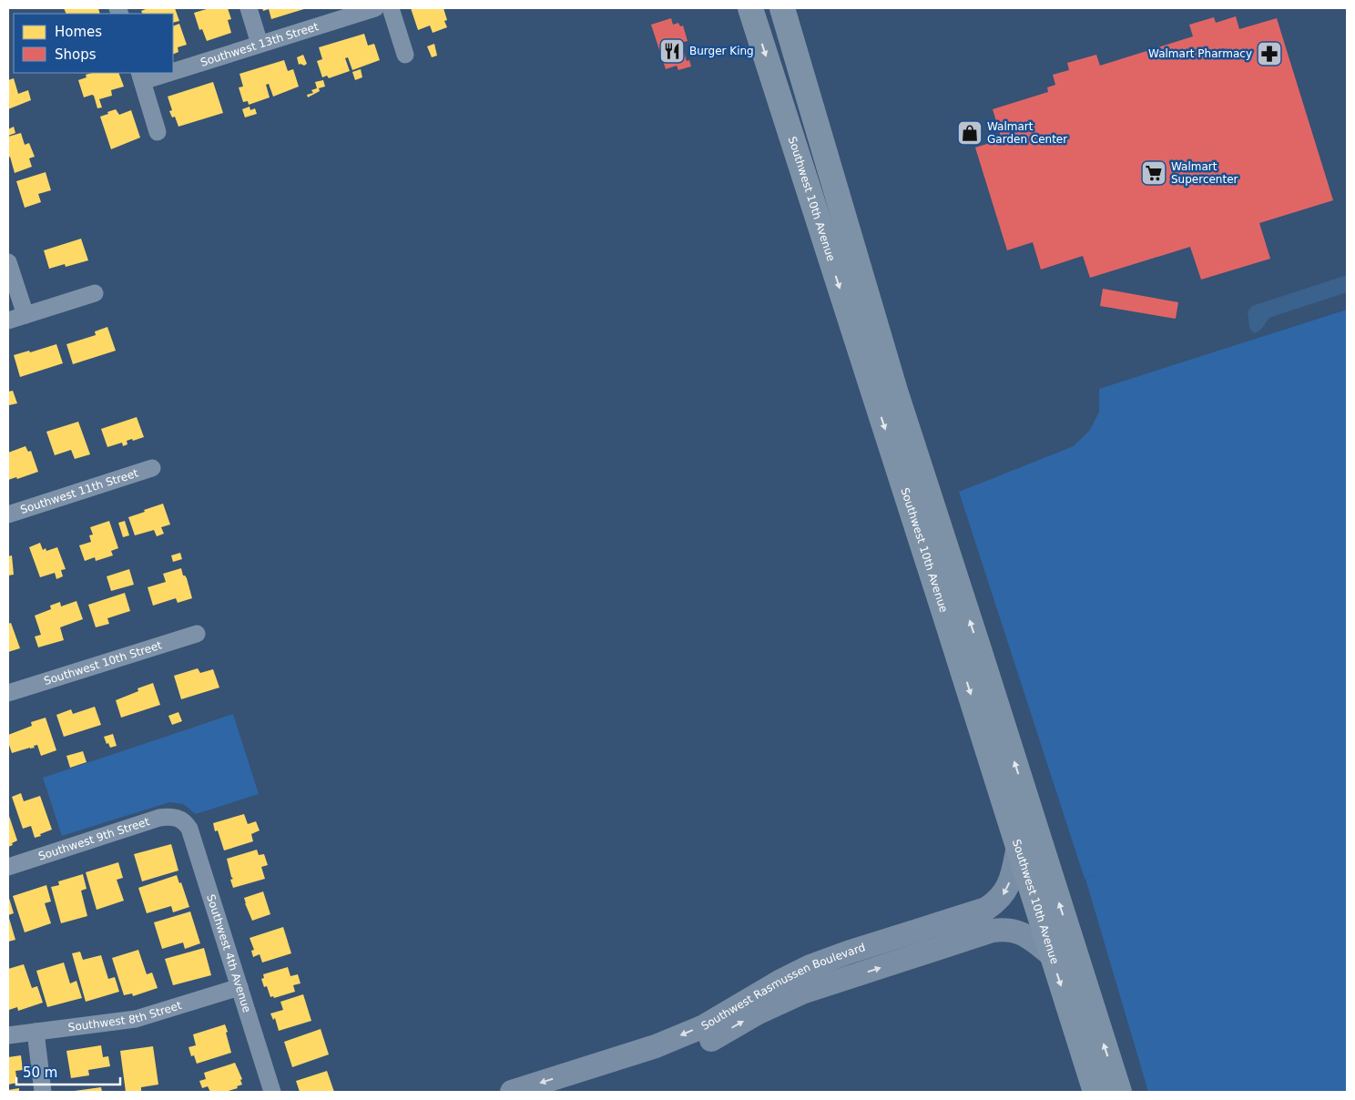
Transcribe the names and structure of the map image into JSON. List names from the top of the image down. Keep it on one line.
{"streets":{"highway":["Southwest 10th Avenue"],"street":["Southwest 13th Street","Southwest 11th Street","Southwest 10th Street","Southwest 9th Street","Southwest 4th Avenue","Southwest Rasmussen Boulevard","Southwest 8th Street"]},"crossings":[["Southwest 10th Avenue","Southwest Rasmussen Boulevard"],["Southwest 9th Street","Southwest 4th Avenue"],["Southwest 4th Avenue","Southwest 8th Street"]],"places":{"restaurant":["Burger King"],"pharmacy":["Walmart Pharmacy"],"shop":["Walmart Garden Center"],"supermarket":["Walmart Supercenter"]},"legend":["Homes","Shops"],"scale_bar":"50 m"}
